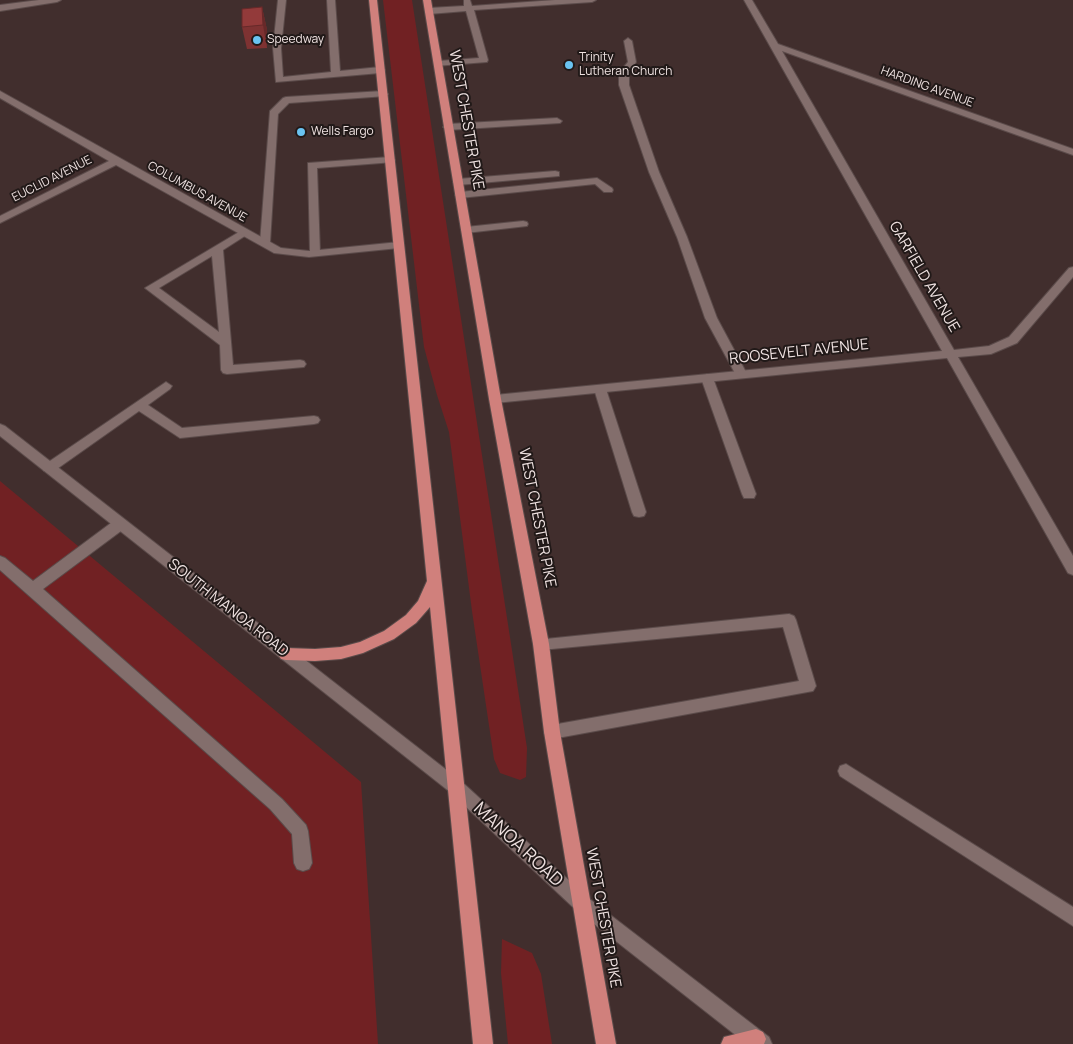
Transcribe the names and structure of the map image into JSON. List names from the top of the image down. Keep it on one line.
{"streets":{"highway":["WEST CHESTER PIKE"],"street":["HARDING AVENUE","EUCLID AVENUE","COLUMBUS AVENUE","GARFIELD AVENUE","ROOSEVELT AVENUE","SOUTH MANOA ROAD","MANOA ROAD"]},"crossings":[["HARDING AVENUE","GARFIELD AVENUE"],["WEST CHESTER PIKE","ROOSEVELT AVENUE"],["WEST CHESTER PIKE","MANOA ROAD"],["EUCLID AVENUE","COLUMBUS AVENUE"],["GARFIELD AVENUE","ROOSEVELT AVENUE"],["SOUTH MANOA ROAD","MANOA ROAD"]],"places":["Speedway","Trinity Lutheran Church","Wells Fargo"]}
